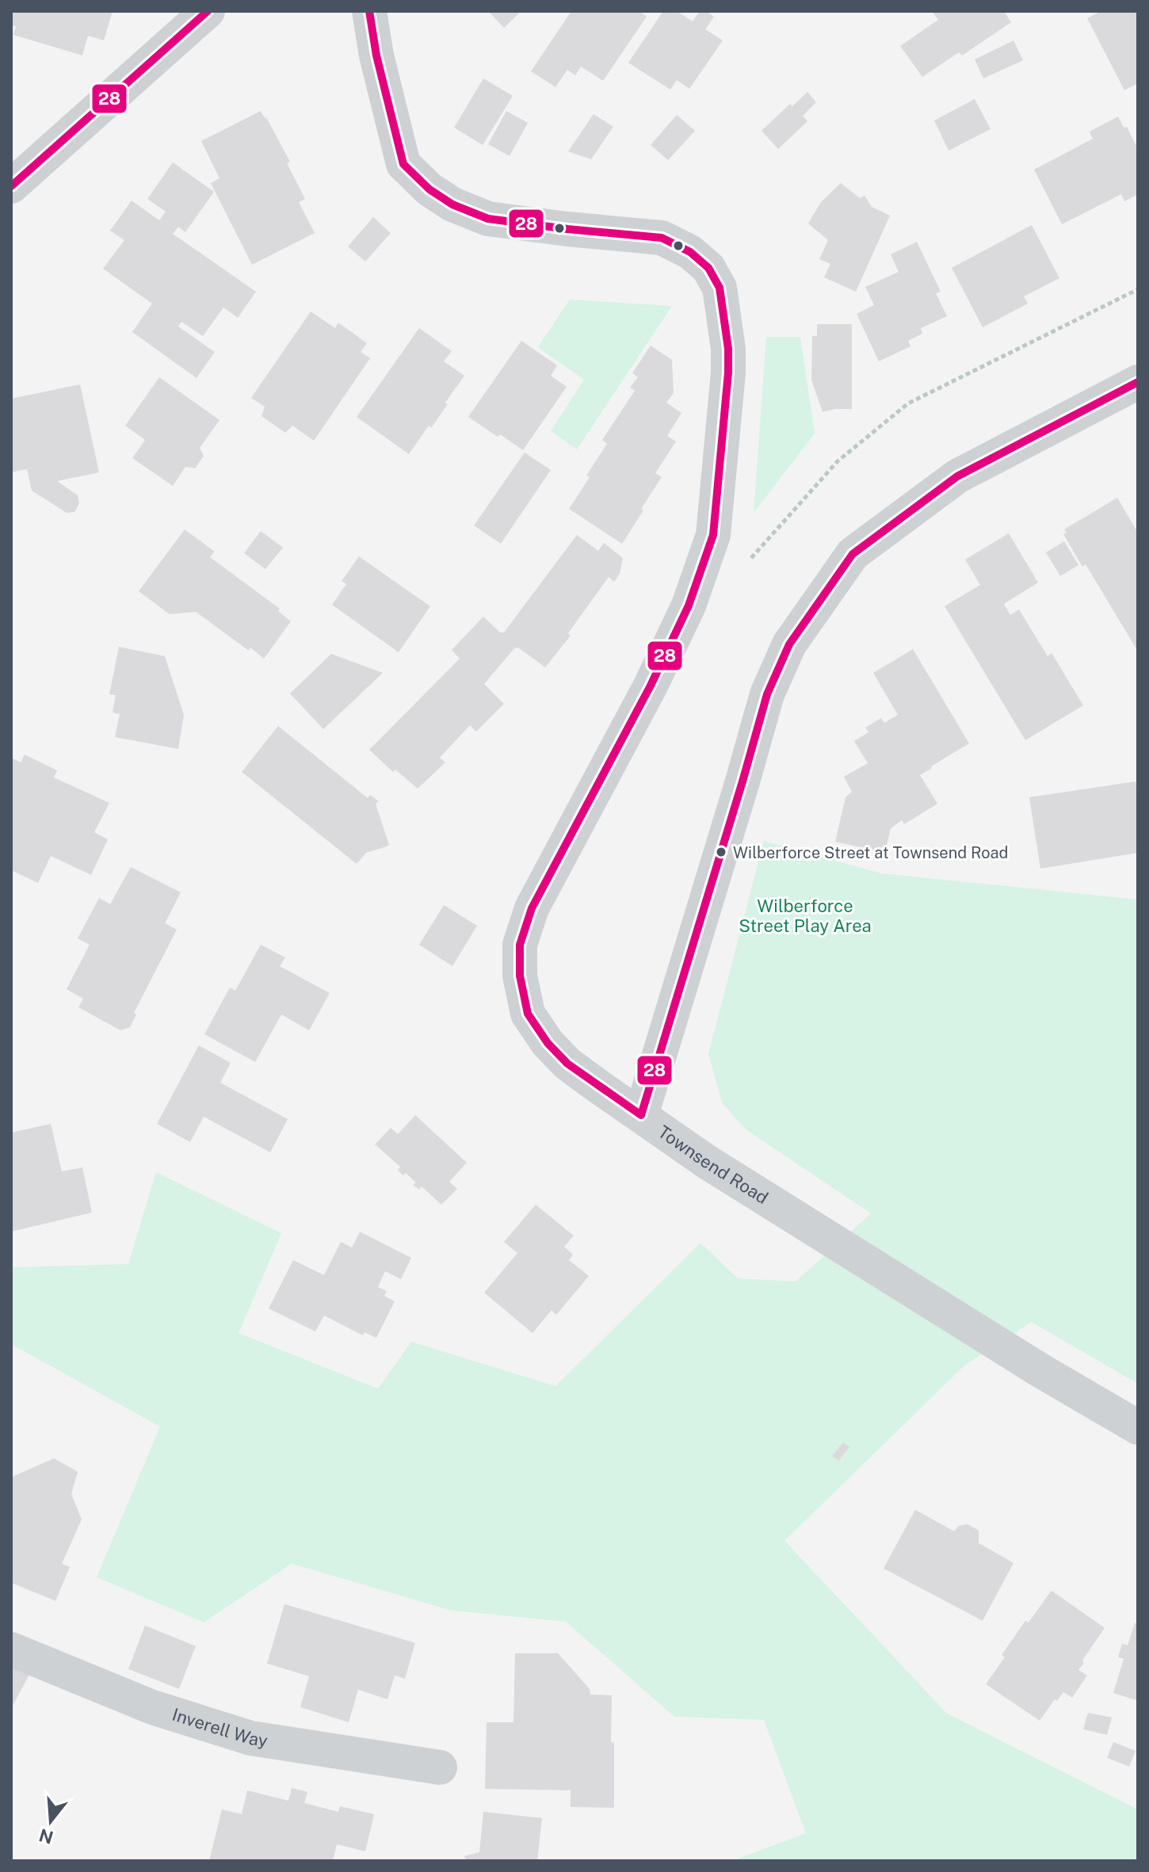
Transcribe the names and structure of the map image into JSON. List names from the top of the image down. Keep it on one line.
{"streets":{"street":["Townsend Road","Inverell Way"]},"parks":["Wilberforce Street Play Area"],"places":["Wilberforce Street at Townsend Road"],"lines":["transit line 28"],"north":"bottom"}
